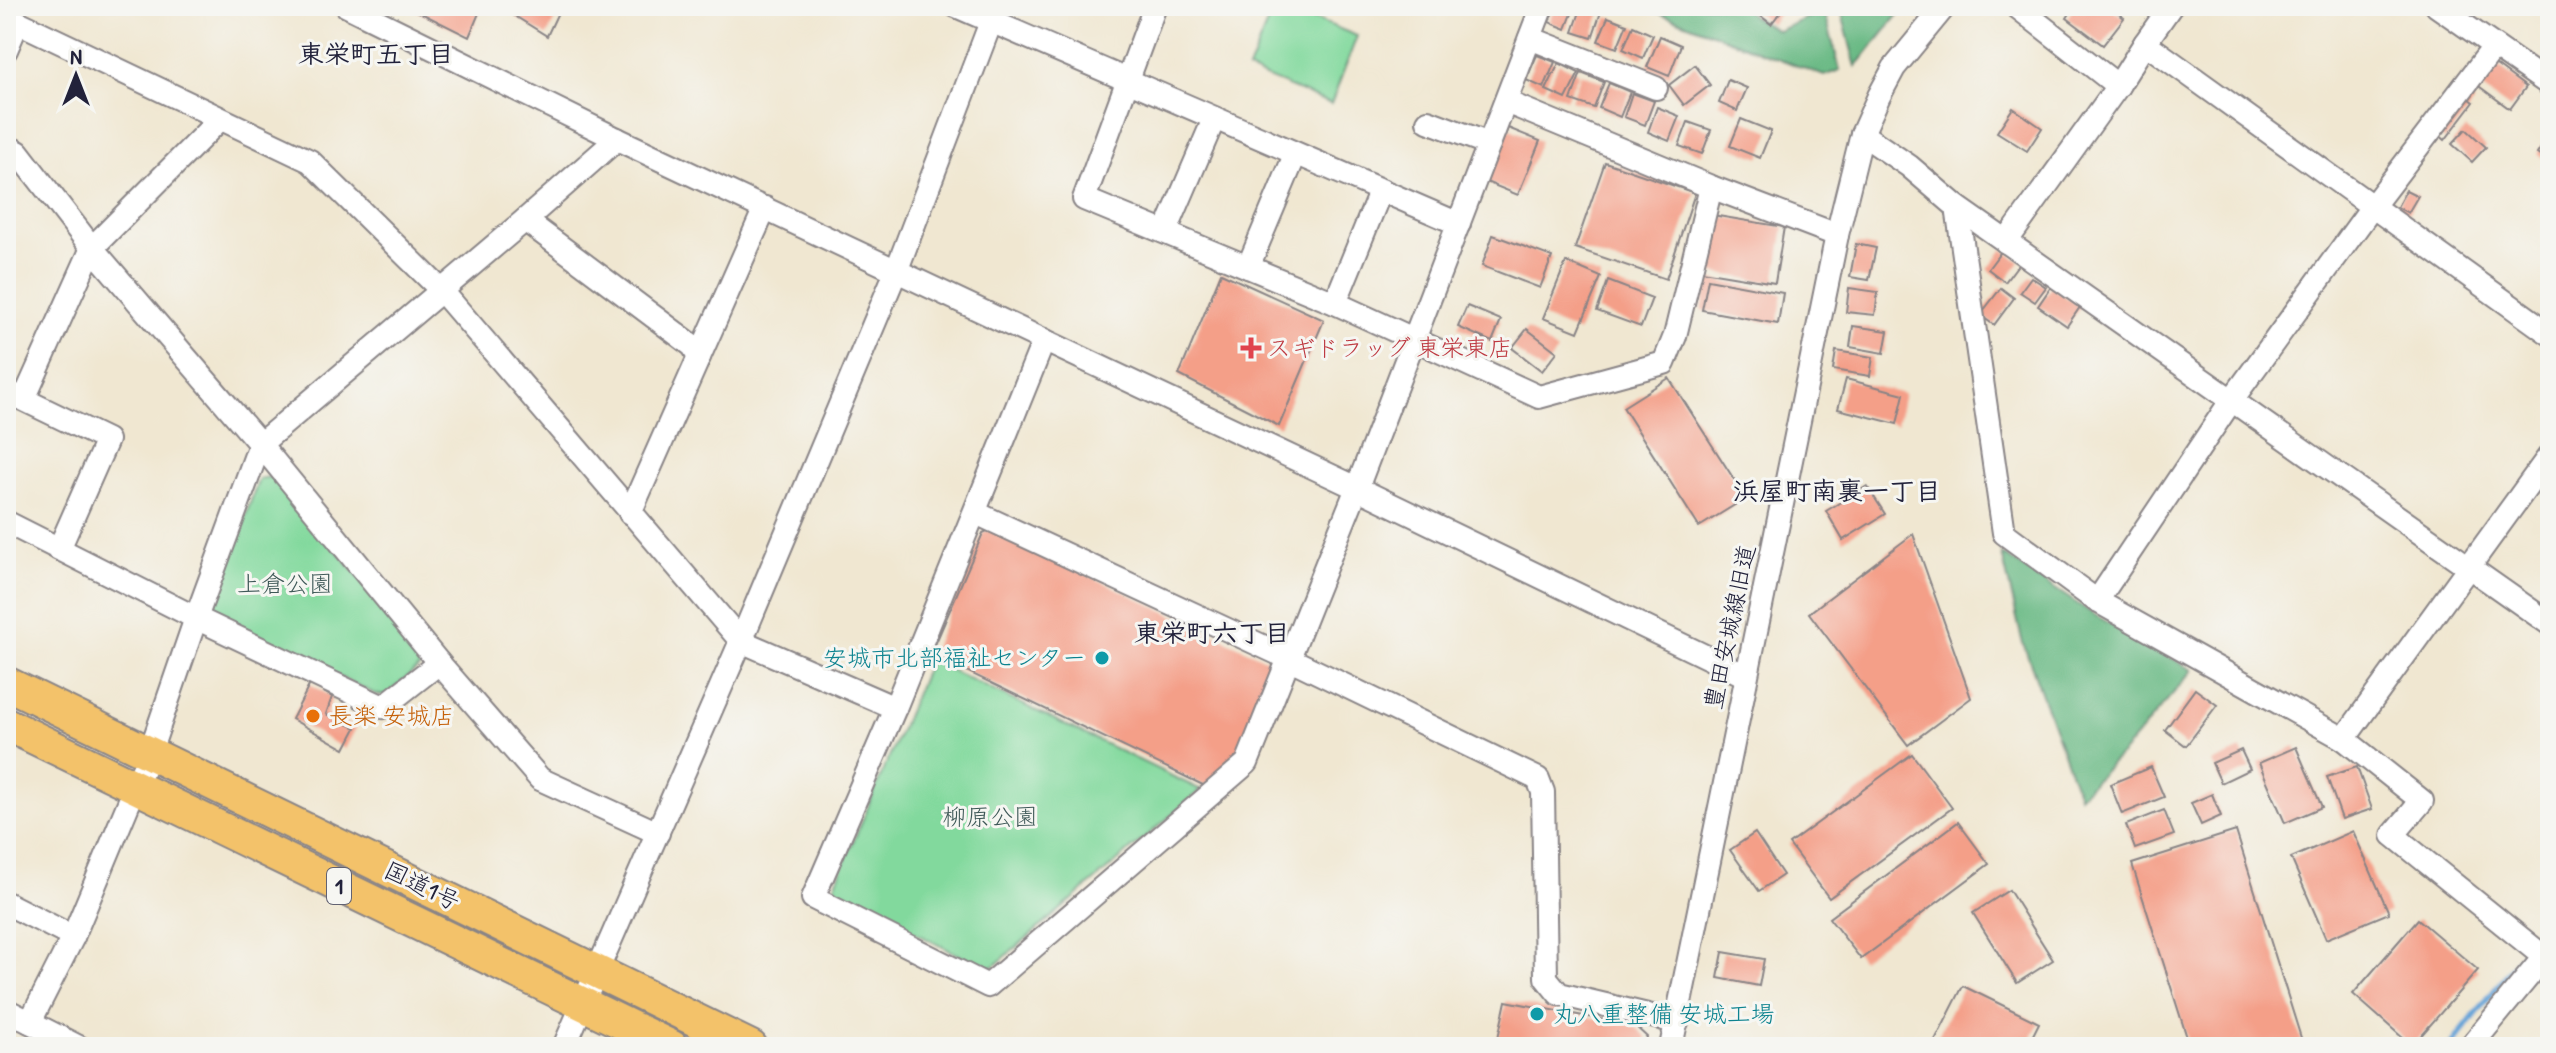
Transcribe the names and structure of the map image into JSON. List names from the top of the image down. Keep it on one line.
{"streets":{"highway":["1","国道1号"],"street":["豊田安城線旧道"]},"districts":["東栄町五丁目","浜屋町南裏一丁目","東栄町六丁目"],"parks":["上倉公園","柳原公園"],"places":{"health":["スギドラッグ 東栄東店"],"other":["安城市北部福祉センター","長楽 安城店","丸八重整備 安城工場"]},"north":"top"}
